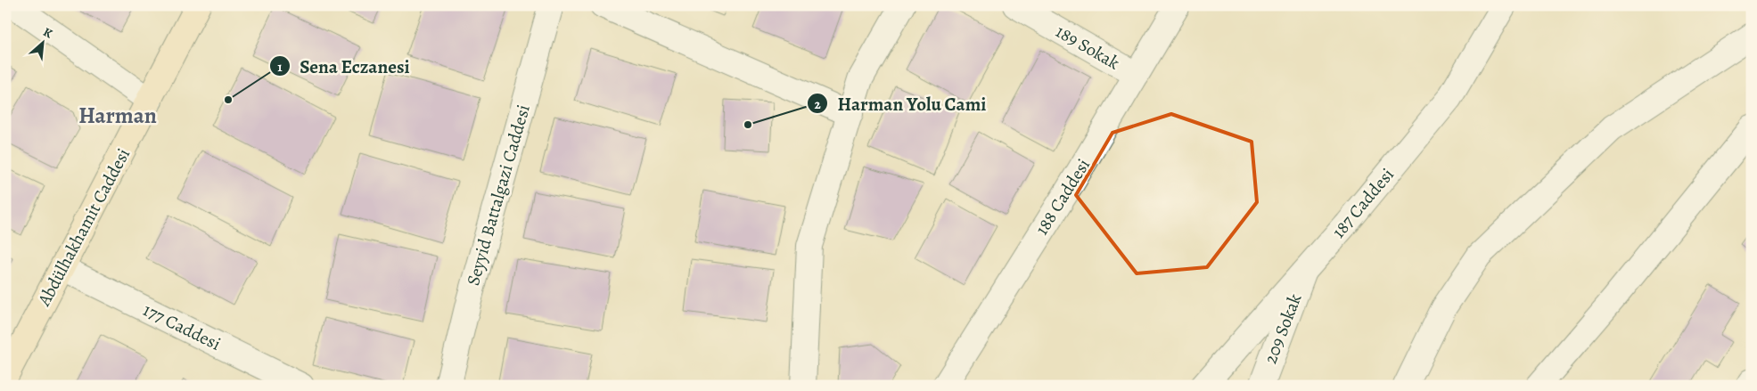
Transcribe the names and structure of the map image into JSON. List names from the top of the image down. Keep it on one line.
{"streets":{"main road":["Abdülhakhamit Caddesi"],"street":["189 Sokak","Seyyid Battalgazi Caddesi","188 Caddesi","187 Caddesi","177 Caddesi","209 Sokak"]},"crossings":[["189 Sokak","188 Caddesi"],["187 Caddesi","209 Sokak"],["Abdülhakhamit Caddesi","177 Caddesi"]],"districts":["Harman"],"places":["Sena Eczanesi","Harman Yolu Cami"],"north":"top right"}
